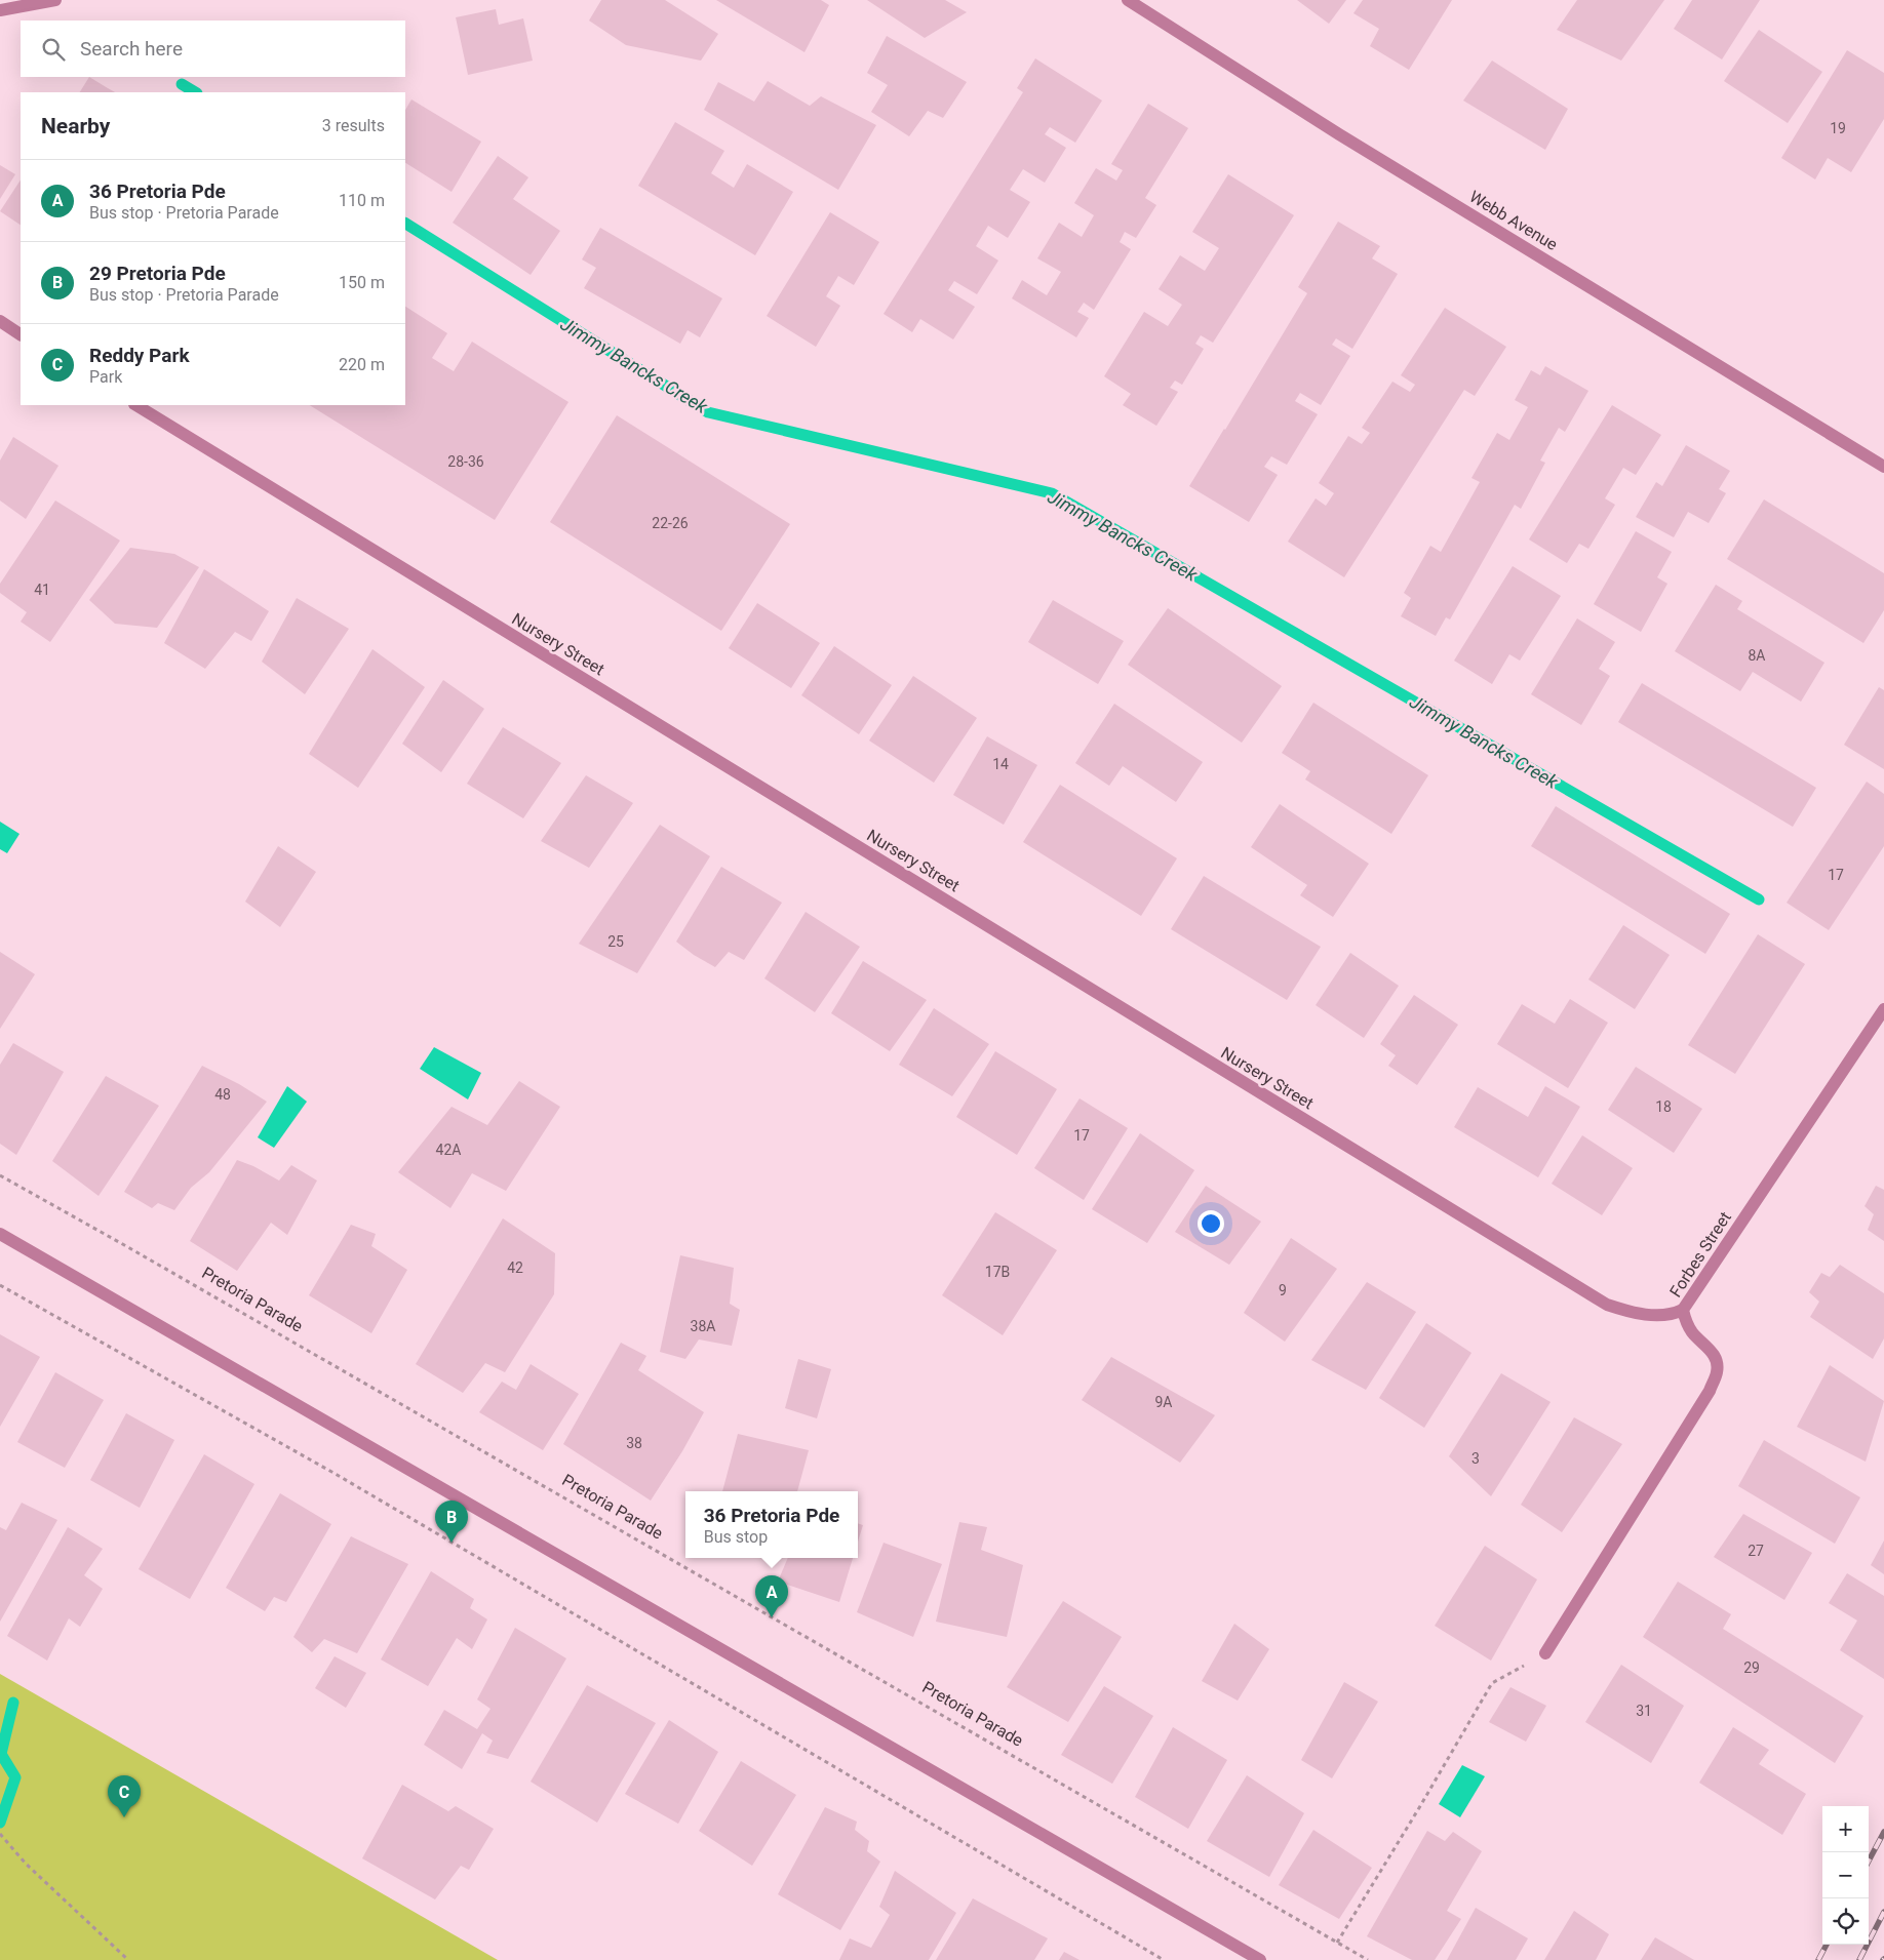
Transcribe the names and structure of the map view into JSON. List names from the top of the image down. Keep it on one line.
{"streets":{"street":["Webb Avenue","Nursery Street","Forbes Street"],"path":["Pretoria Parade"]},"crossings":[["Nursery Street","Forbes Street"]],"water":["Jimmy Bancks Creek"],"house_numbers":["19","28-36","22-26","41","8A","14","17","25","48","18","17","42A","42","17B","9","38A","9A","38","3","27","29","31"],"page":{"search":"Search here","heading":["Nearby","3 results"],"list":[{"mark":"A","name":"36 Pretoria Pde","note":"Bus stop · Pretoria Parade","value":"110 m"},{"mark":"B","name":"29 Pretoria Pde","note":"Bus stop · Pretoria Parade","value":"150 m"},{"mark":"C","name":"Reddy Park","note":"Park","value":"220 m"}],"popup":["36 Pretoria Pde","Bus stop"],"pins":["B","A","C"],"map_buttons":["+","−"]}}
